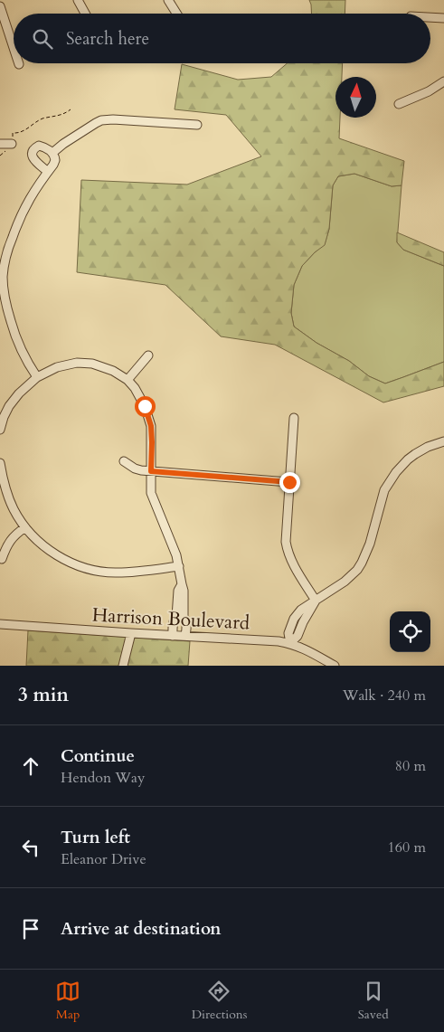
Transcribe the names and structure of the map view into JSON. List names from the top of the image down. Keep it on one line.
{"streets":{"street":["Harrison Boulevard"]},"north":"top","page":{"search":"Search here","heading":["3 min","Walk · 240 m"],"list":[["Continue","Hendon Way","80 m"],["Turn left","Eleanor Drive","160 m"],"Arrive at destination"],"nav":["Map","Directions","Saved"]}}
